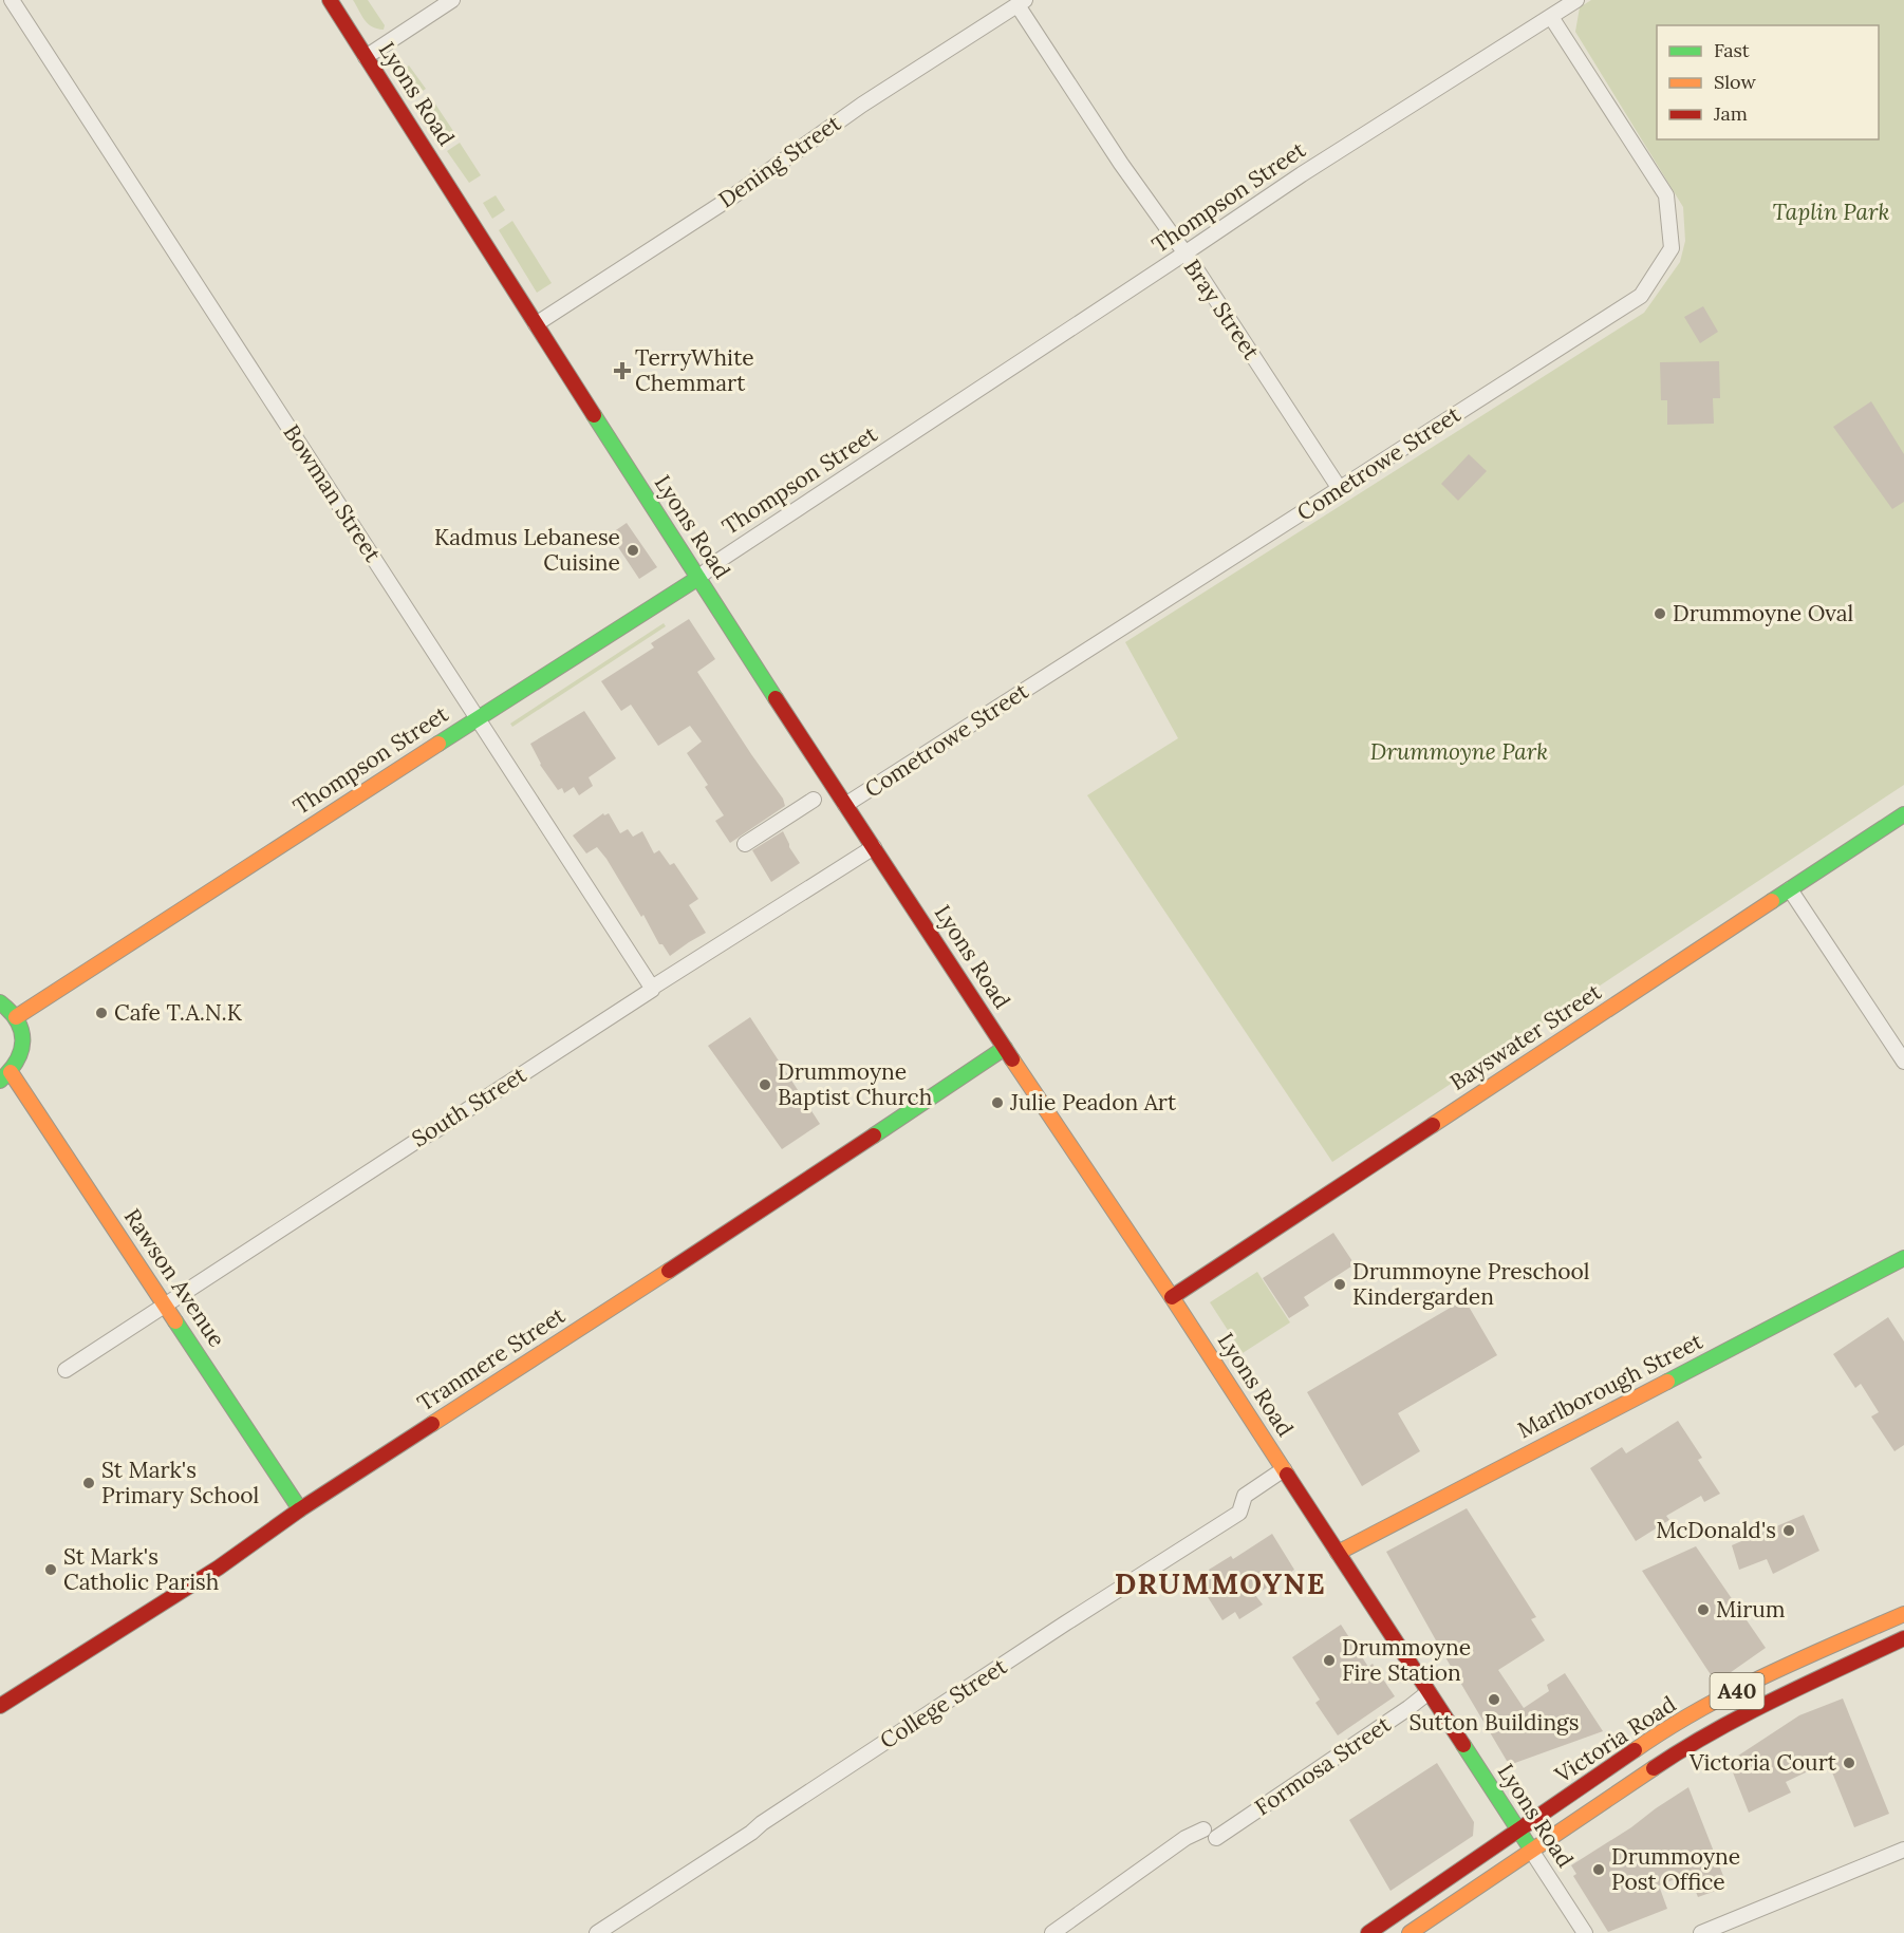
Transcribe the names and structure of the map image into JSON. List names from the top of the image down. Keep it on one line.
{"streets":{"main road":["Lyons Road","Thompson Street","Bayswater Street","Rawson Avenue","Tranmere Street","Marlborough Street","A40","Victoria Road"],"street":["Dening Street","Bray Street","Cometrowe Street","Bowman Street","South Street","College Street","Formosa Street"]},"crossings":[["Lyons Road","Dening Street"],["Lyons Road","Thompson Street"],["Lyons Road","Cometrowe Street"],["Lyons Road","Bayswater Street"],["Lyons Road","South Street"],["Lyons Road","Tranmere Street"],["Lyons Road","Marlborough Street"],["Lyons Road","College Street"],["Lyons Road","Victoria Road"],["Lyons Road","Formosa Street"],["Dening Street","Bray Street"],["Thompson Street","Bray Street"],["Thompson Street","Cometrowe Street"],["Thompson Street","Bowman Street"],["Bray Street","Cometrowe Street"],["Bowman Street","South Street"],["South Street","Rawson Avenue"],["Rawson Avenue","Tranmere Street"]],"districts":["DRUMMOYNE"],"parks":["Taplin Park","Drummoyne Park"],"places":{"health":["TerryWhite Chemmart"],"other":["Kadmus Lebanese Cuisine","Drummoyne Oval","Cafe T.A.N.K","Drummoyne Baptist Church","Julie Peadon Art","Drummoyne Preschool Kindergarden","St Mark's Primary School","McDonald's","St Mark's Catholic Parish","Mirum","Drummoyne Fire Station","Sutton Buildings","Victoria Court","Drummoyne Post Office"]},"legend":["Fast","Slow","Jam"]}
